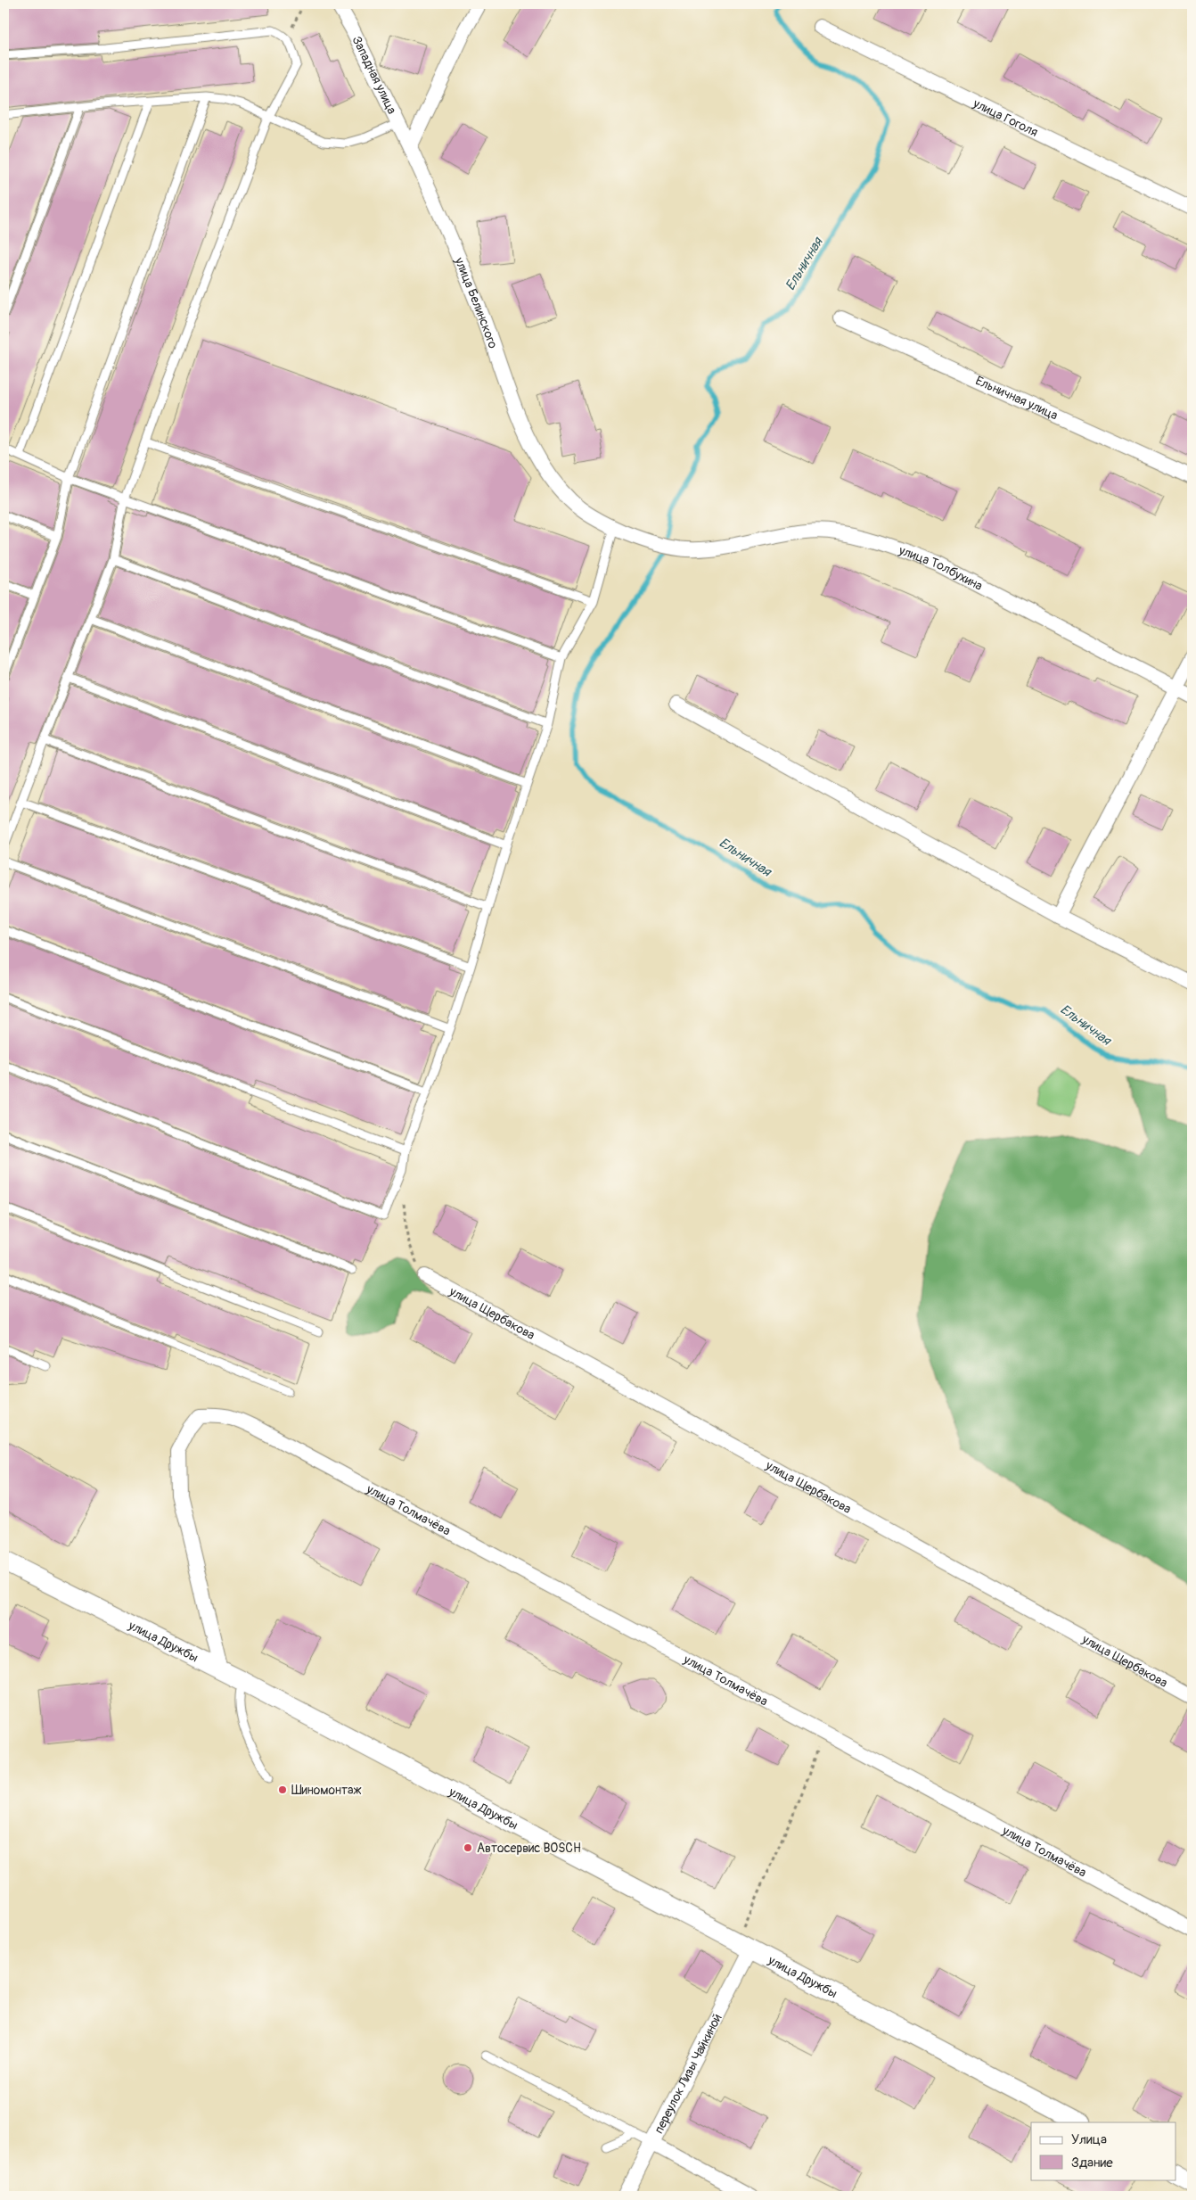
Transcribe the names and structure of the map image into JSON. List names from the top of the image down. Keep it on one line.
{"streets":{"street":["Западная улица","улица Гоголя","улица Белинского","Ельничная улица","улица Толбухина","улица Щербакова","улица Толмачёва","улица Дружбы","переулок Лизы Чайкиной"]},"crossings":[["Западная улица","улица Белинского"],["улица Белинского","улица Толбухина"],["улица Толмачёва","улица Дружбы"],["улица Дружбы","переулок Лизы Чайкиной"]],"water":["Ельничная"],"places":["Шиномонтаж","Автосервис BOSCH"],"legend":["Улица","Здание"]}
